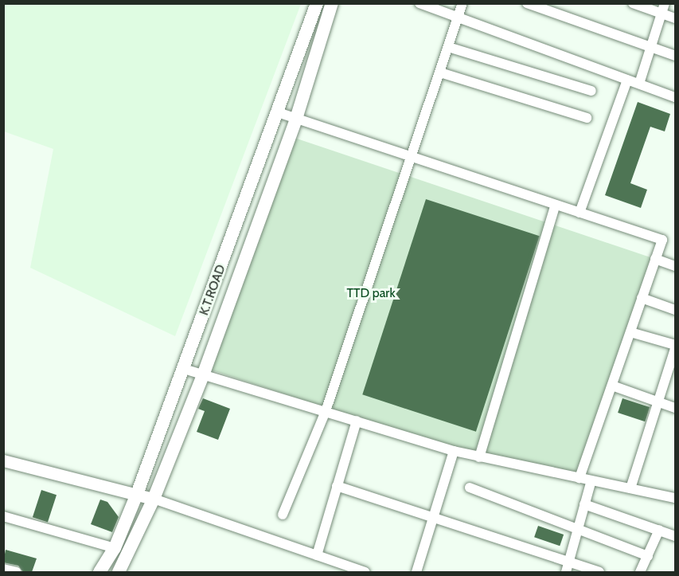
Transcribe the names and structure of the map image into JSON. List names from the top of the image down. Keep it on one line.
{"streets":{"main road":["K.T.ROAD"]},"parks":["TTD park"]}
